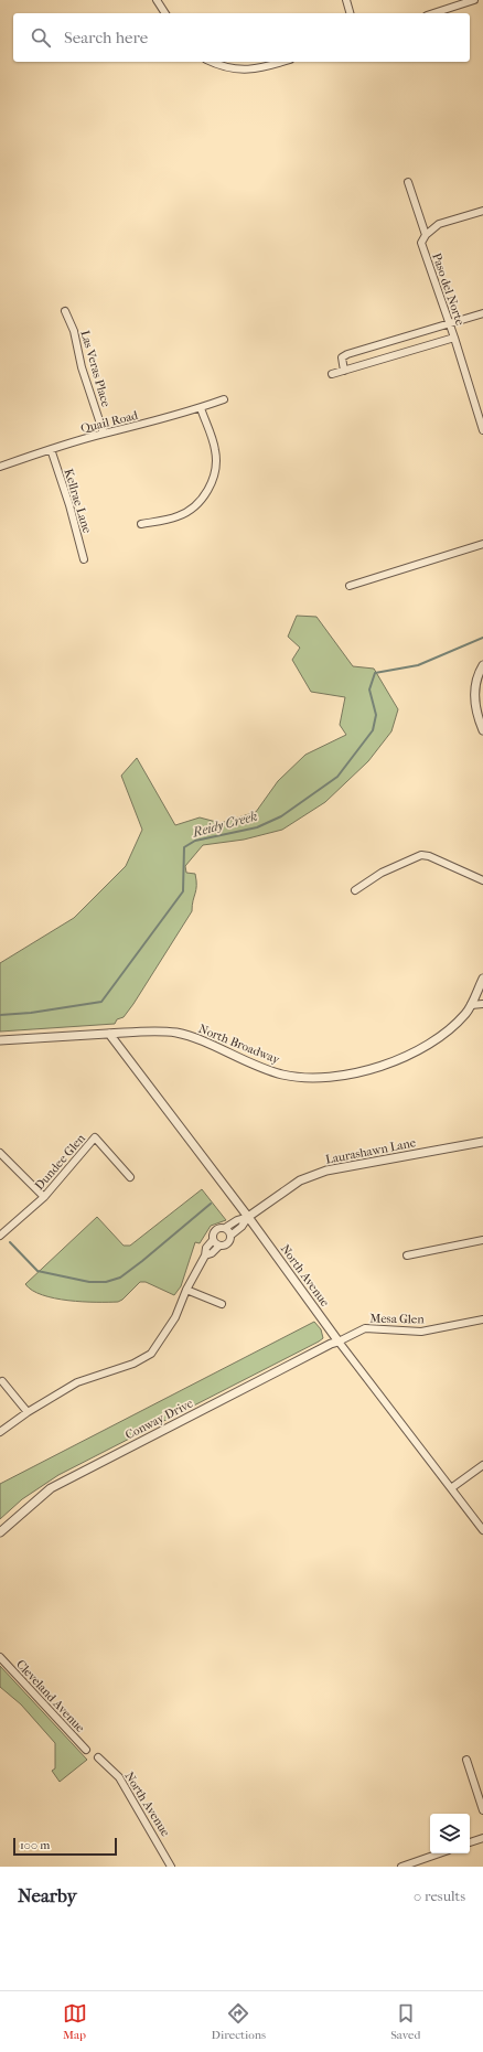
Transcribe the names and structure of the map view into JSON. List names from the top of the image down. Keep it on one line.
{"streets":{"street":["Paso del Norte","Las Veras Place","Quail Road","Kellrae Lane","North Broadway","Laurashawn Lane","Dundee Glen","North Avenue","Mesa Glen","Conway Drive","Cleveland Avenue"]},"crossings":[["Las Veras Place","Quail Road"],["Quail Road","Kellrae Lane"],["North Broadway","North Avenue"],["Laurashawn Lane","North Avenue"],["North Avenue","Mesa Glen"],["North Avenue","Conway Drive"],["Mesa Glen","Conway Drive"]],"water":["Reidy Creek"],"scale_bar":"100 m","page":{"search":"Search here","scale":"100 m","heading":["Nearby","0 results"],"nav":["Map","Directions","Saved"]}}
